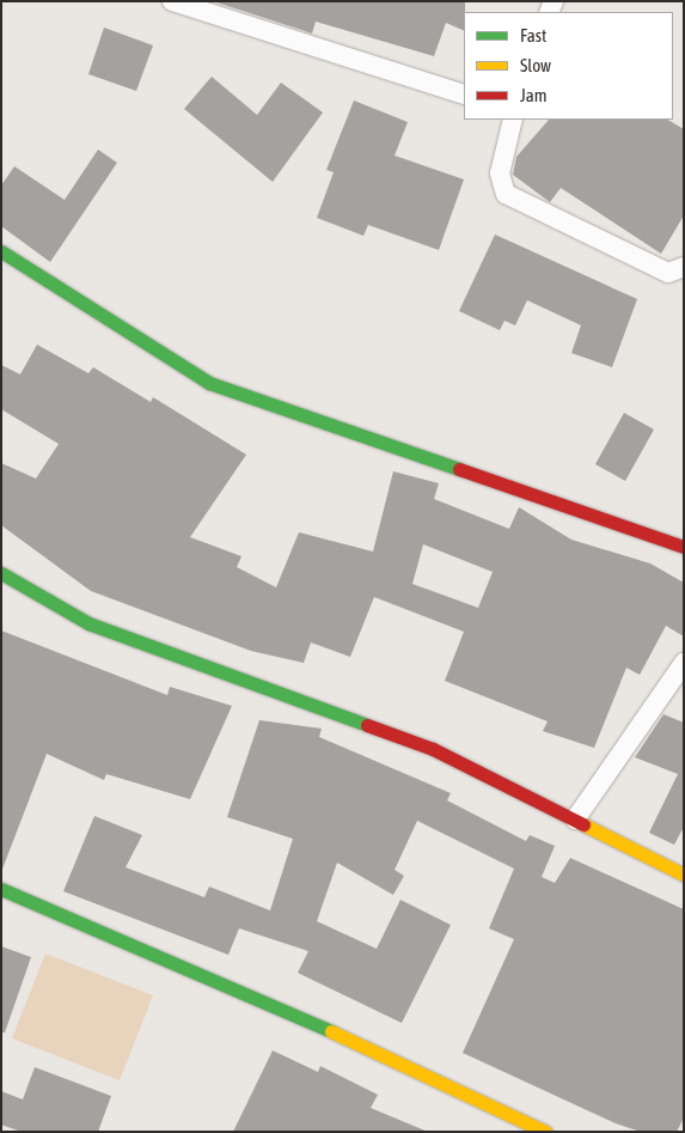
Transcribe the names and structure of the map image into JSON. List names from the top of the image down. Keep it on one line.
{"legend":["Fast","Slow","Jam"]}
